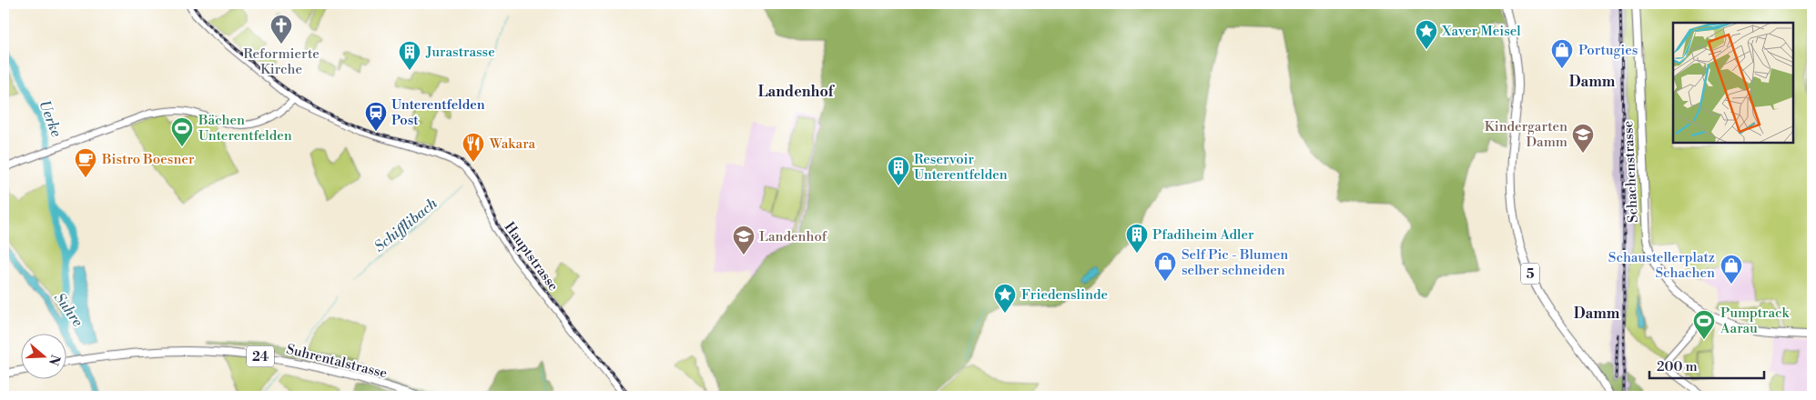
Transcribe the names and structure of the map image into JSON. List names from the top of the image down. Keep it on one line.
{"streets":{"main road":["Schachenstrasse","Hauptstrasse","5","24","Suhrentalstrasse"]},"districts":["Damm","Landenhof","Damm"],"water":["Uerke","Schifflibach","Suhre"],"places":{"church":["Reformierte Kirche"],"place":["Xaver Meisel","Friedenslinde"],"shop":["Portugies","Self Pic - Blumen selber schneiden","Schaustellerplatz Schachen"],"building":["Jurastrasse","Reservoir Unterentfelden","Pfadiheim Adler"],"station":["Unterentfelden Post"],"sports":["Bächen Unterentfelden","Pumptrack Aarau"],"school or university":["Kindergarten Damm","Landenhof"],"restaurant":["Wakara"],"cafe":["Bistro Boesner"]},"scale_bar":"200 m","north":"right"}
